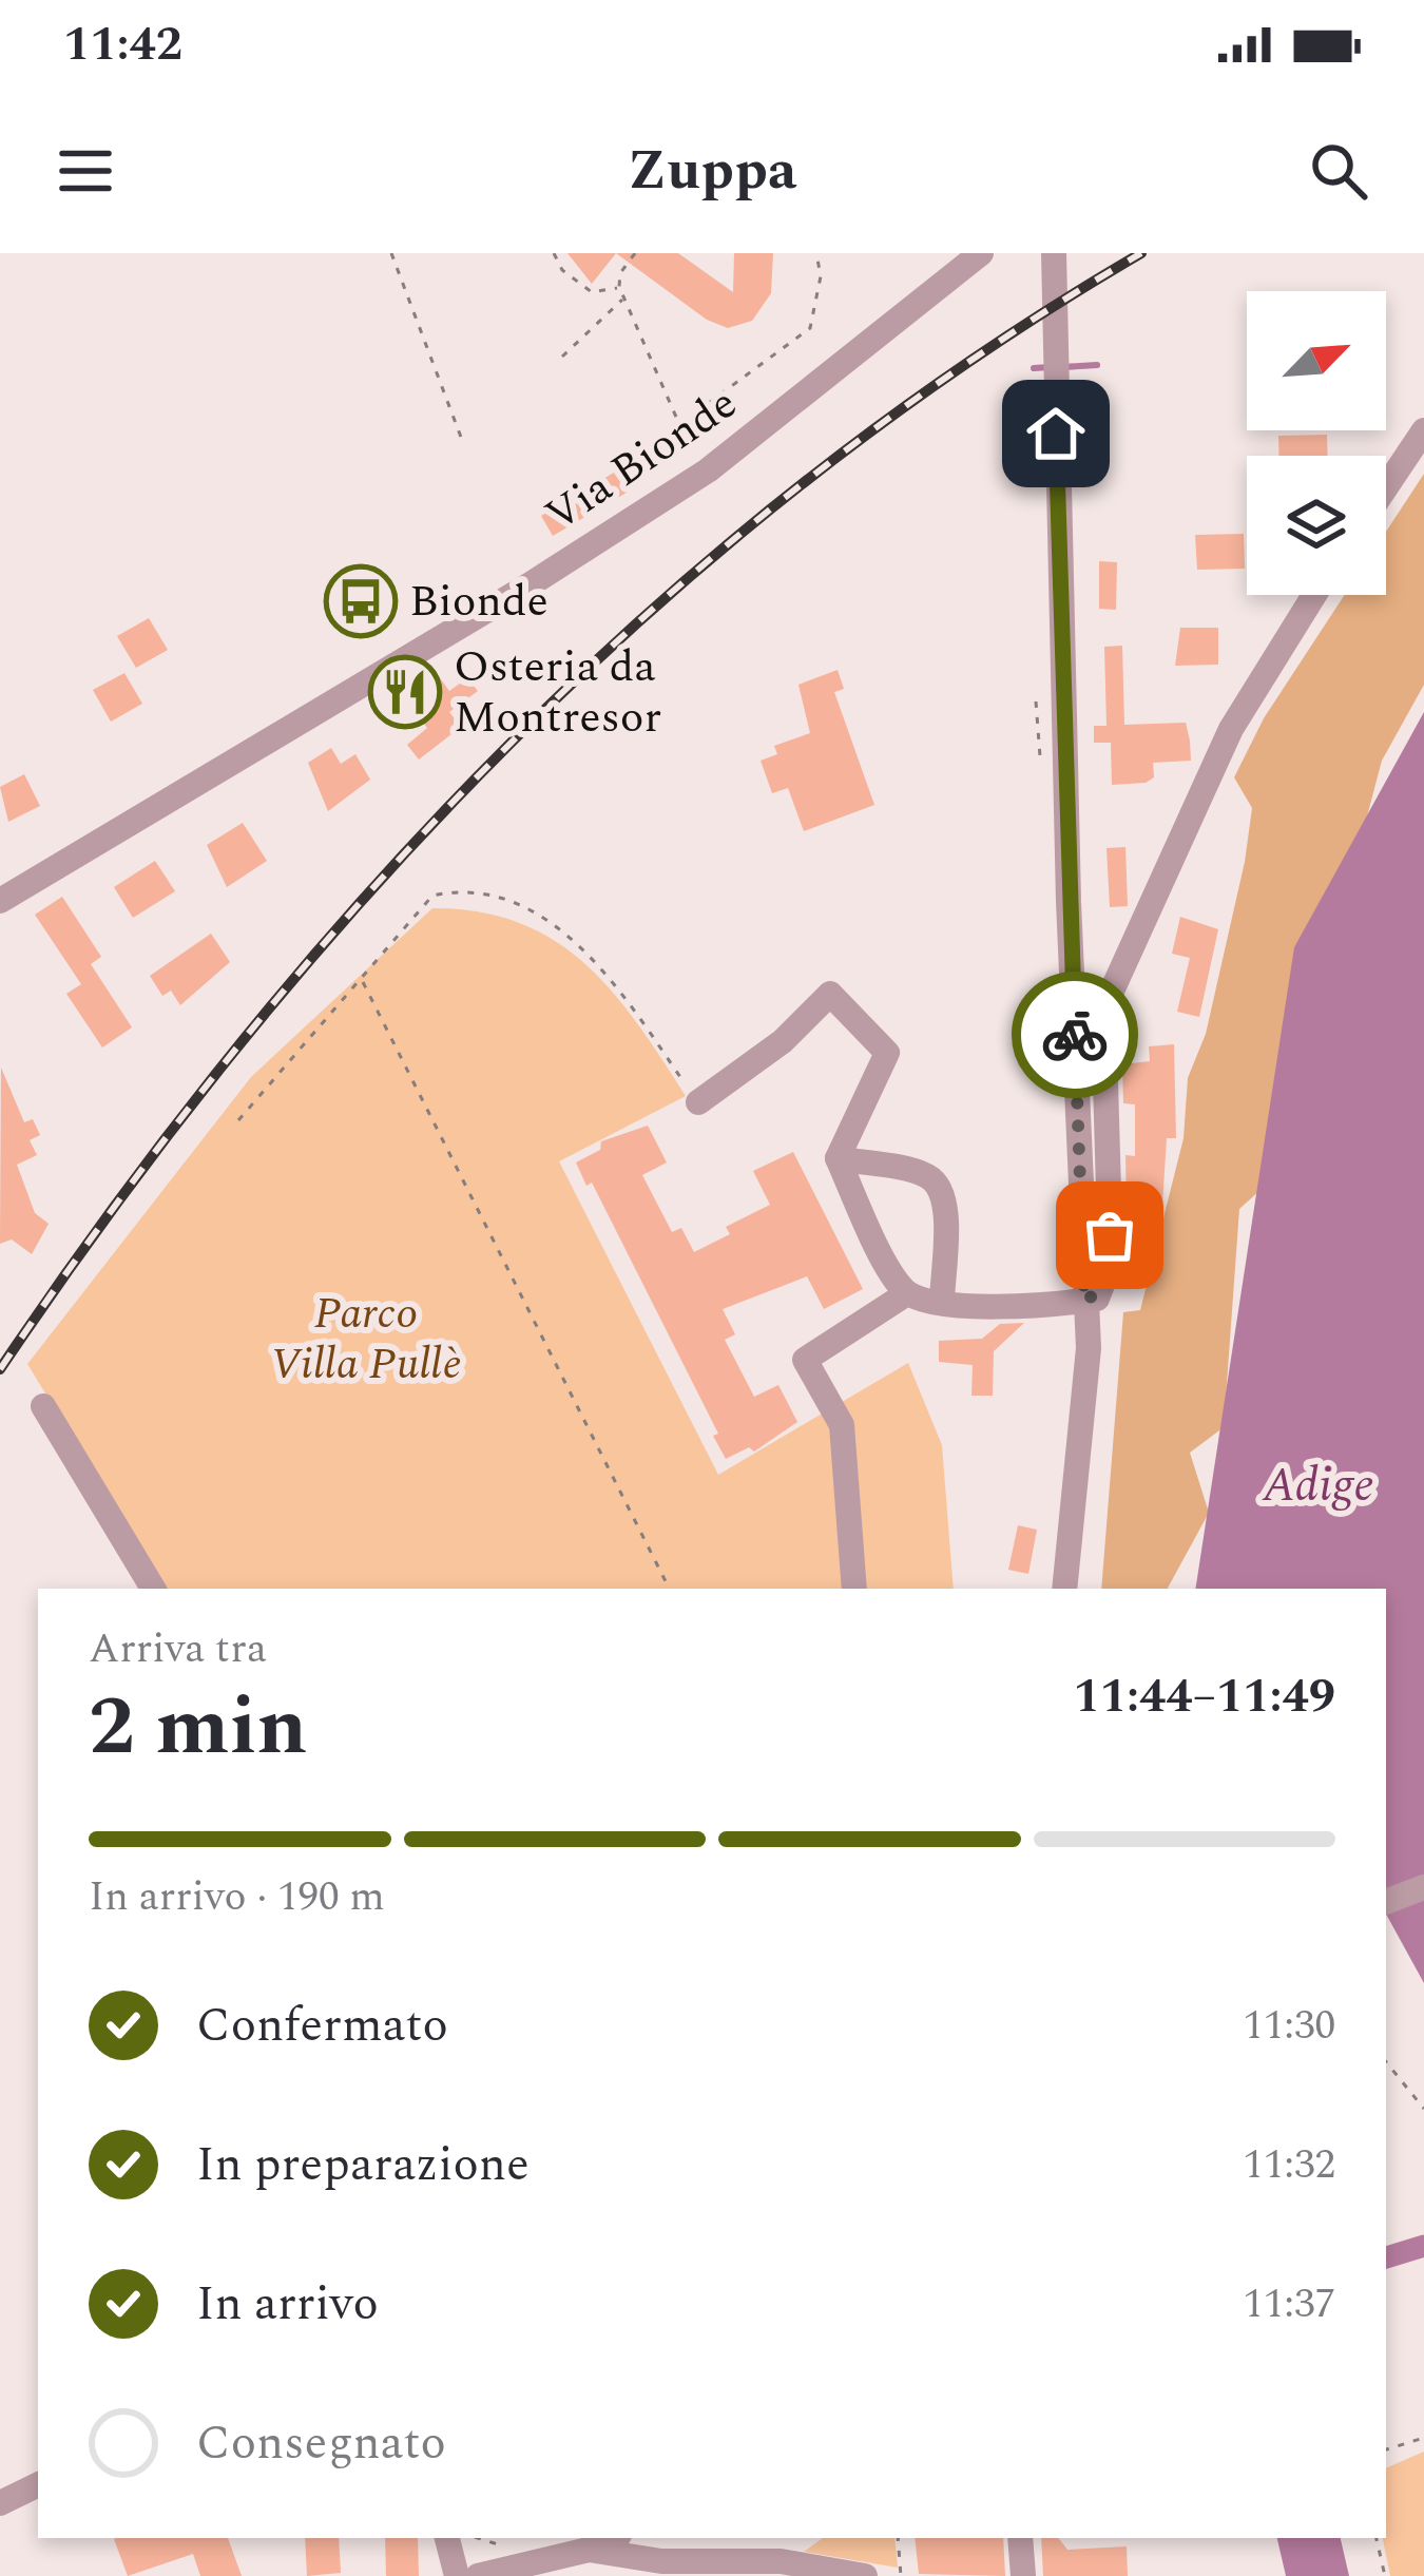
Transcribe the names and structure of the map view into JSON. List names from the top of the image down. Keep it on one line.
{"streets":{"street":["Via Bionde"]},"water":["Adige"],"parks":["Parco Villa Pullè"],"places":{"bus stop":["Bionde"],"restaurant":["Osteria da Montresor"]},"north":"top right","page":{"status":"11:42","header":"Zuppa","heading":["2 min","Arriva tra","11:44–11:49"],"bar":"In arrivo · 190 m","list":[["Confermato","11:30"],["In preparazione","11:32"],["In arrivo","11:37"],"Consegnato"]}}
